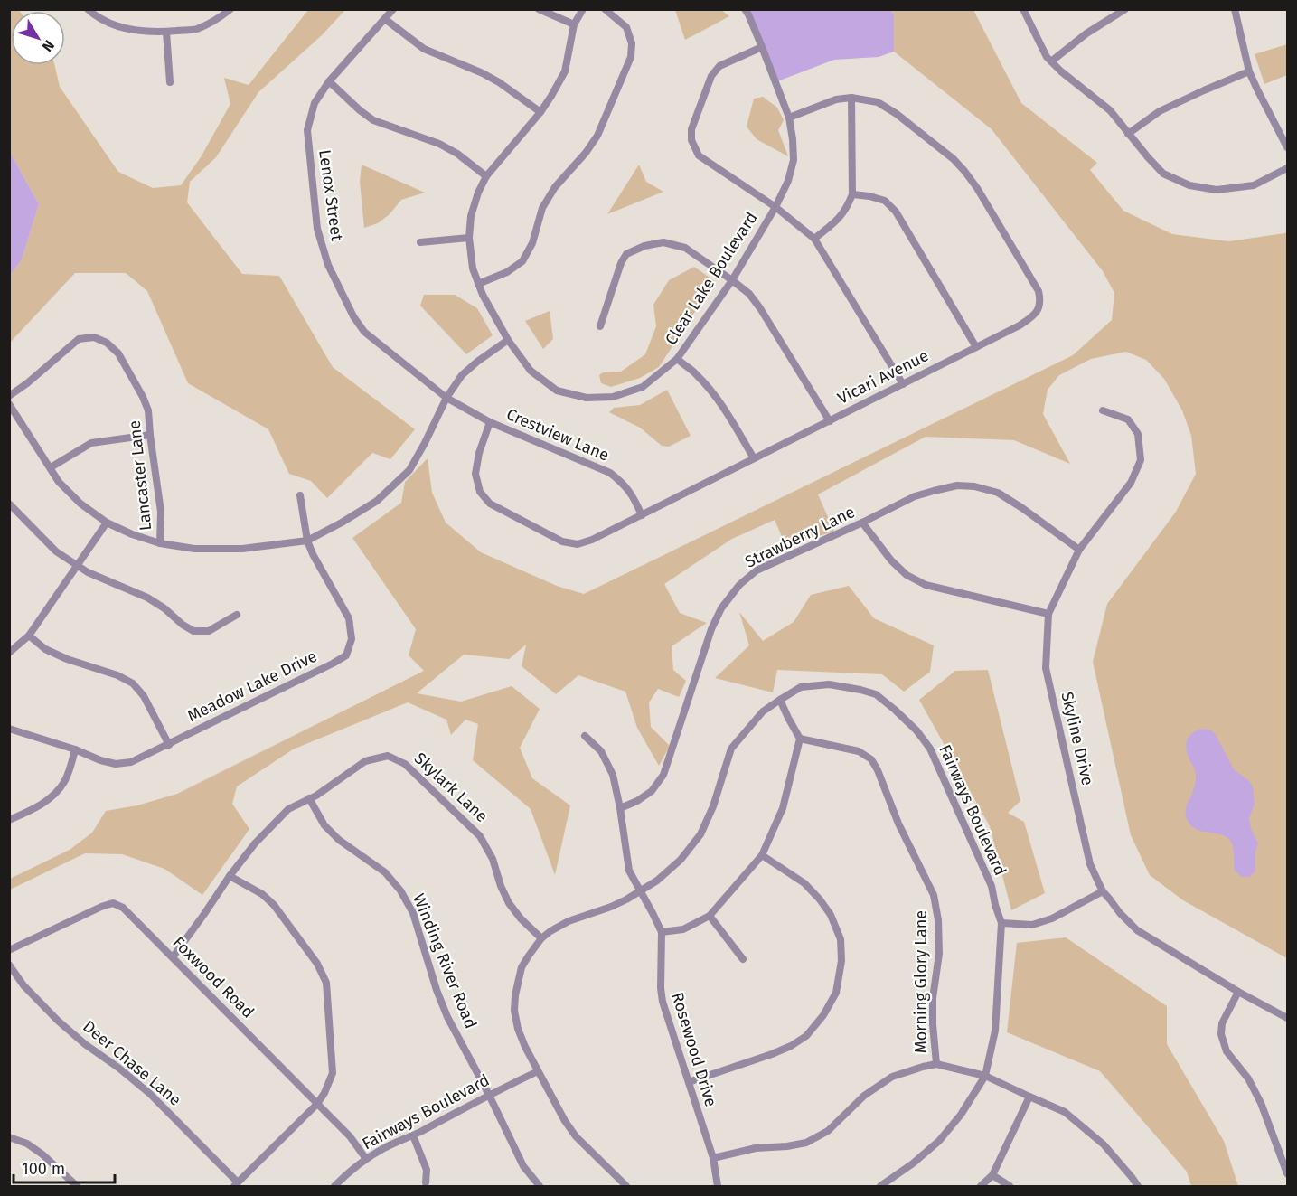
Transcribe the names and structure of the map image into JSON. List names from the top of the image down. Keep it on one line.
{"streets":{"street":["Lenox Street","Clear Lake Boulevard","Vicari Avenue","Crestview Lane","Lancaster Lane","Strawberry Lane","Meadow Lake Drive","Skyline Drive","Skylark Lane","Fairways Boulevard","Winding River Road","Foxwood Road","Morning Glory Lane","Rosewood Drive","Deer Chase Lane"]},"crossings":[["Lenox Street","Crestview Lane"],["Clear Lake Boulevard","Vicari Avenue"],["Vicari Avenue","Crestview Lane"],["Strawberry Lane","Skyline Drive"],["Strawberry Lane","Rosewood Drive"],["Skylark Lane","Fairways Boulevard"],["Skylark Lane","Winding River Road"],["Skylark Lane","Foxwood Road"],["Fairways Boulevard","Winding River Road"],["Fairways Boulevard","Foxwood Road"],["Fairways Boulevard","Rosewood Drive"]],"scale_bar":"100 m","north":"bottom right"}
